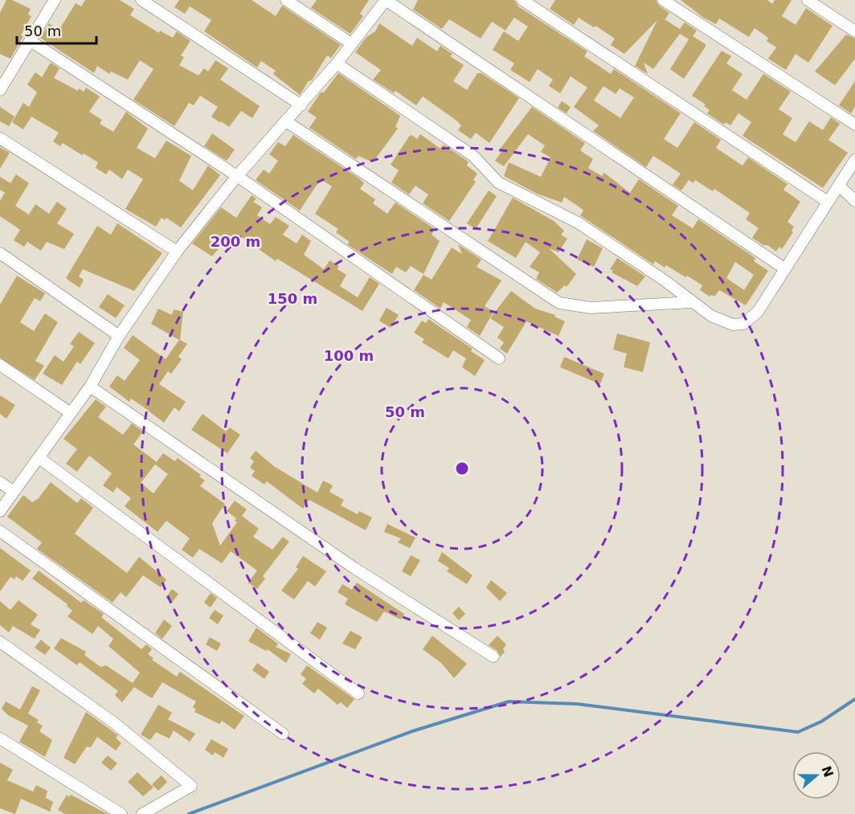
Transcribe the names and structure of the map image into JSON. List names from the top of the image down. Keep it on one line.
{"scale_bar":"50 m","north":"right","rings":["200 m","150 m","100 m","50 m"]}
